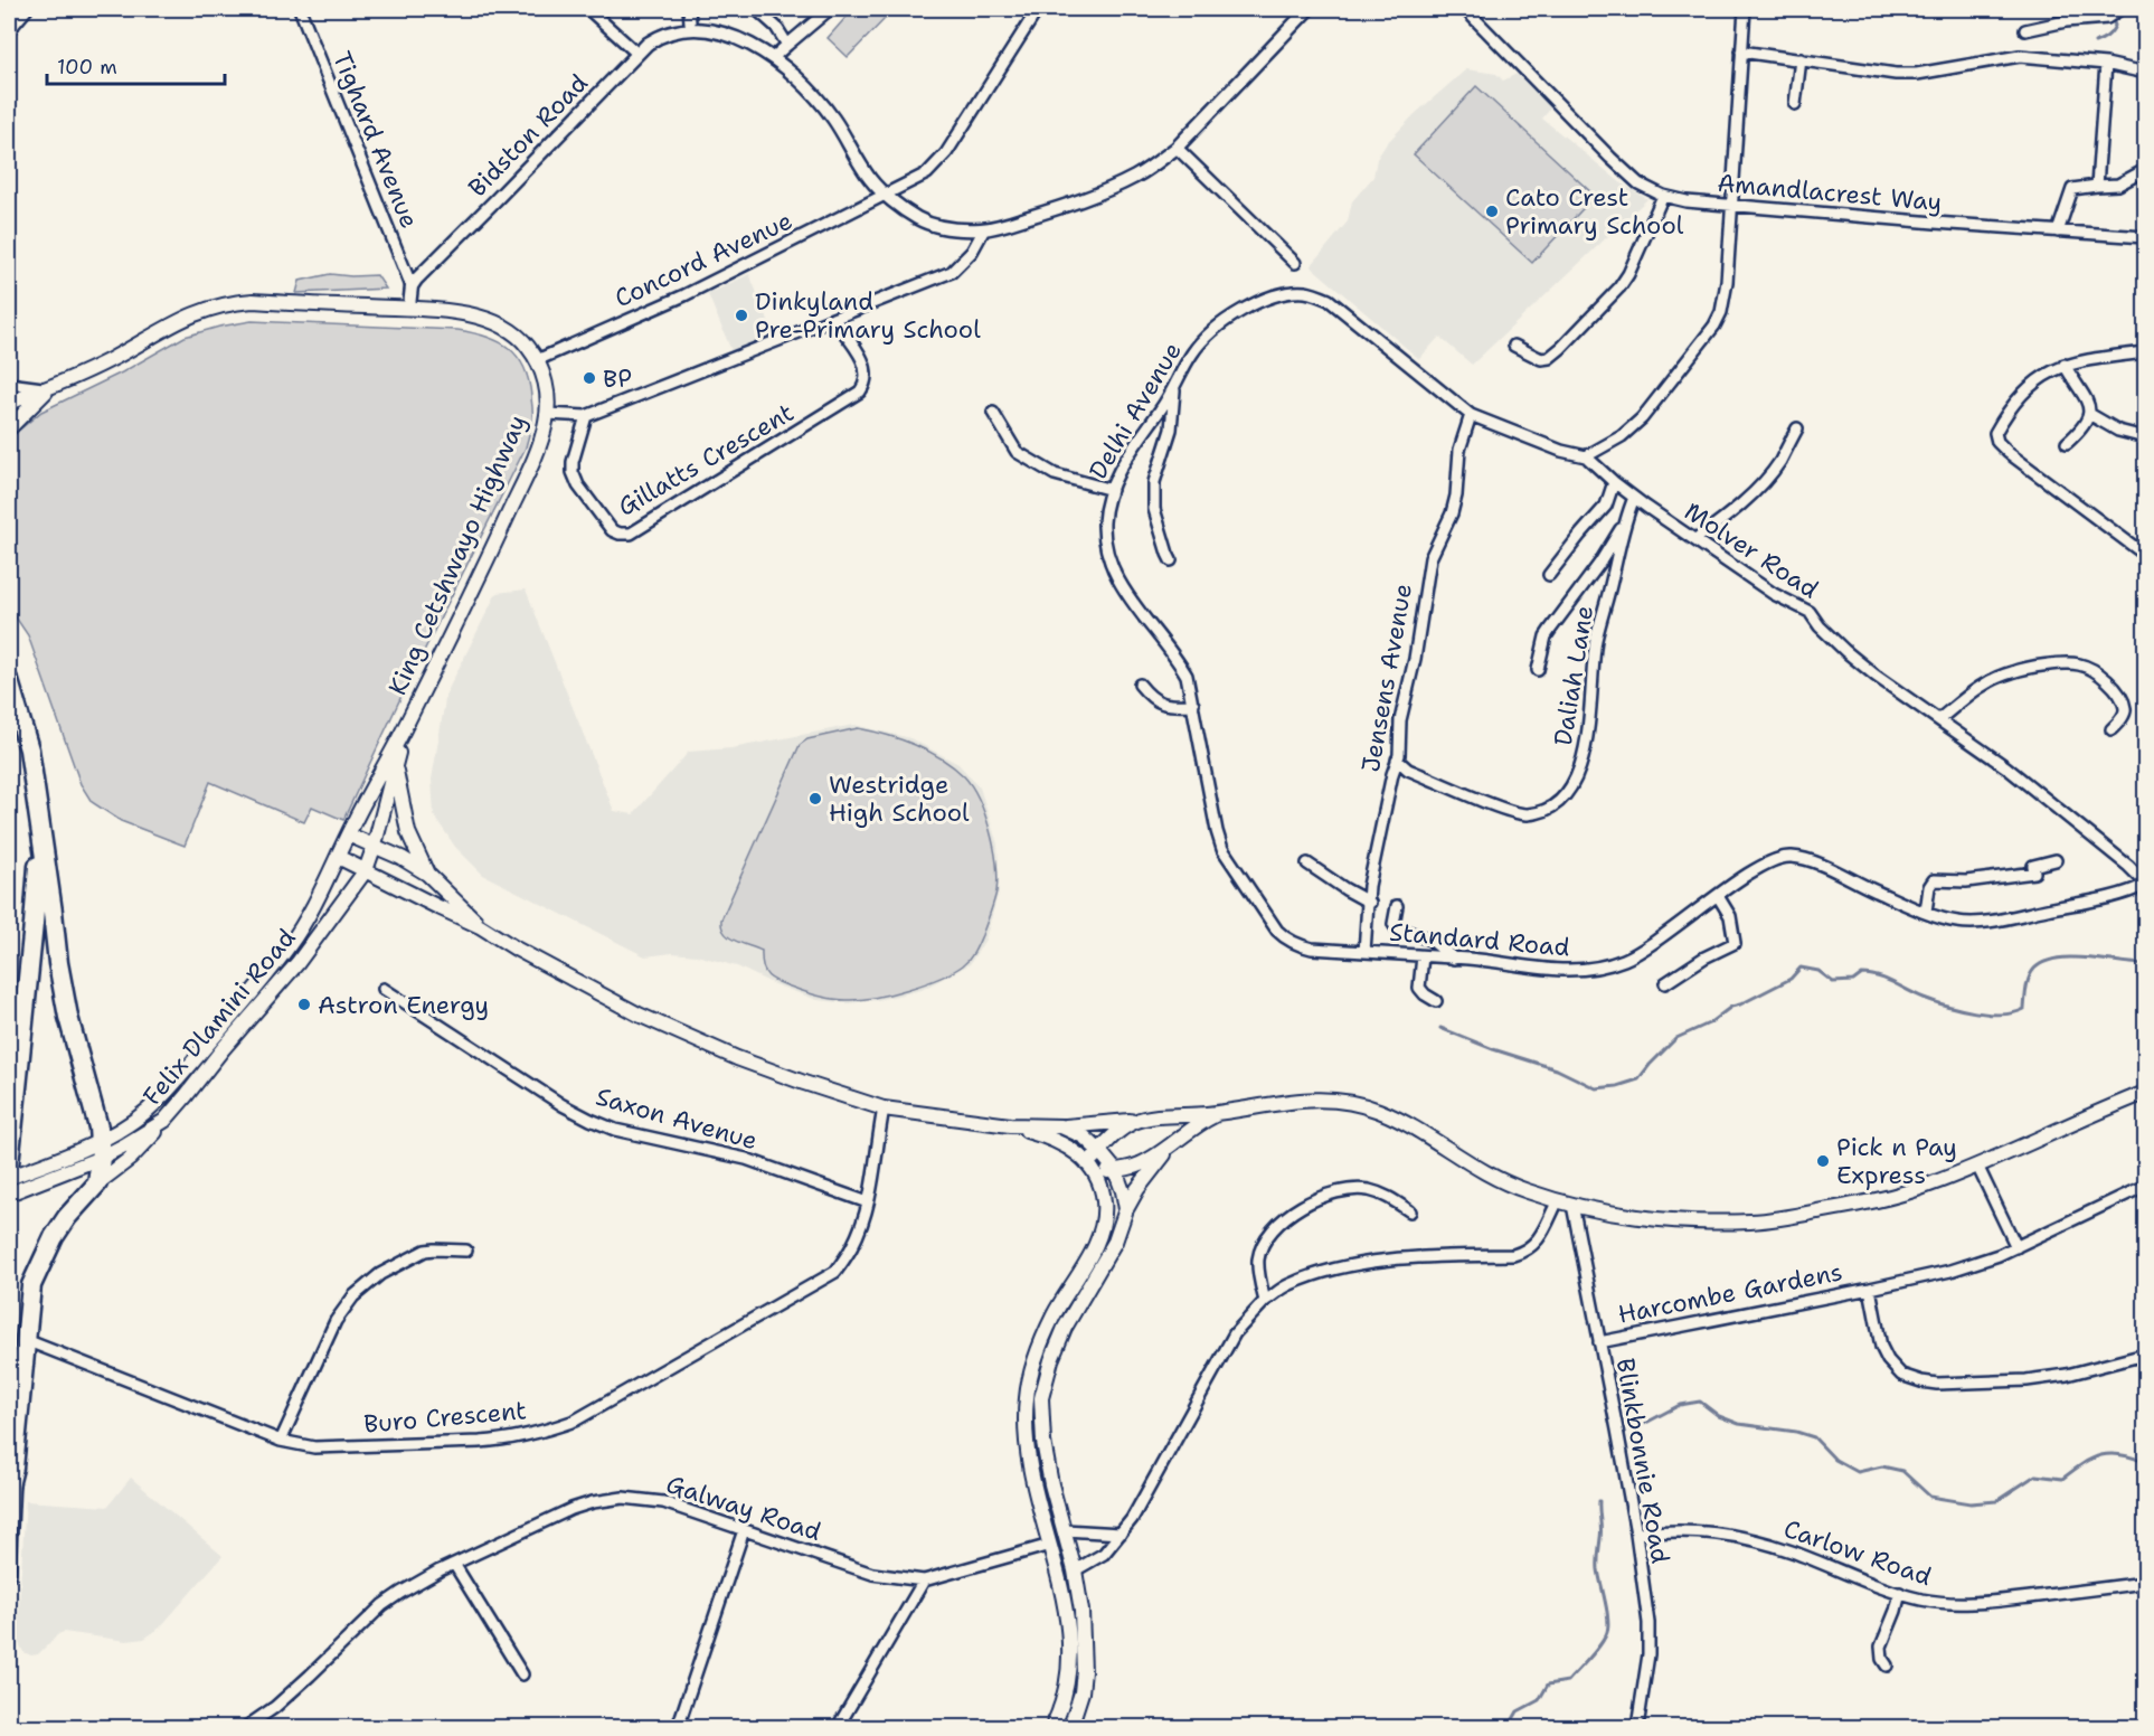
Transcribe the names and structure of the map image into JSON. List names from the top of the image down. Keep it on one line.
{"streets":{"main road":["King Cetshwayo Highway","Felix Dlamini Road"],"street":["Bidston Road","Tighard Avenue","Amandlacrest Way","Concord Avenue","Delhi Avenue","Gillatts Crescent","Molver Road","Daliah Lane","Jensens Avenue","Standard Road","Saxon Avenue","Harcombe Gardens","Buro Crescent","Blinkbonnie Road","Galway Road","Carlow Road"]},"crossings":[["Bidston Road","Tighard Avenue"],["Concord Avenue","King Cetshwayo Highway"],["Delhi Avenue","Molver Road"],["Delhi Avenue","Standard Road"],["Molver Road","Daliah Lane"],["Molver Road","Jensens Avenue"],["Molver Road","Standard Road"],["King Cetshwayo Highway","Felix Dlamini Road"],["Daliah Lane","Jensens Avenue"],["Jensens Avenue","Standard Road"],["Saxon Avenue","Buro Crescent"],["Harcombe Gardens","Blinkbonnie Road"],["Blinkbonnie Road","Carlow Road"]],"places":["Cato Crest Primary School","Dinkyland Pre-Primary School","BP","Westridge High School","Astron Energy","Pick n Pay Express"],"scale_bar":"100 m"}
